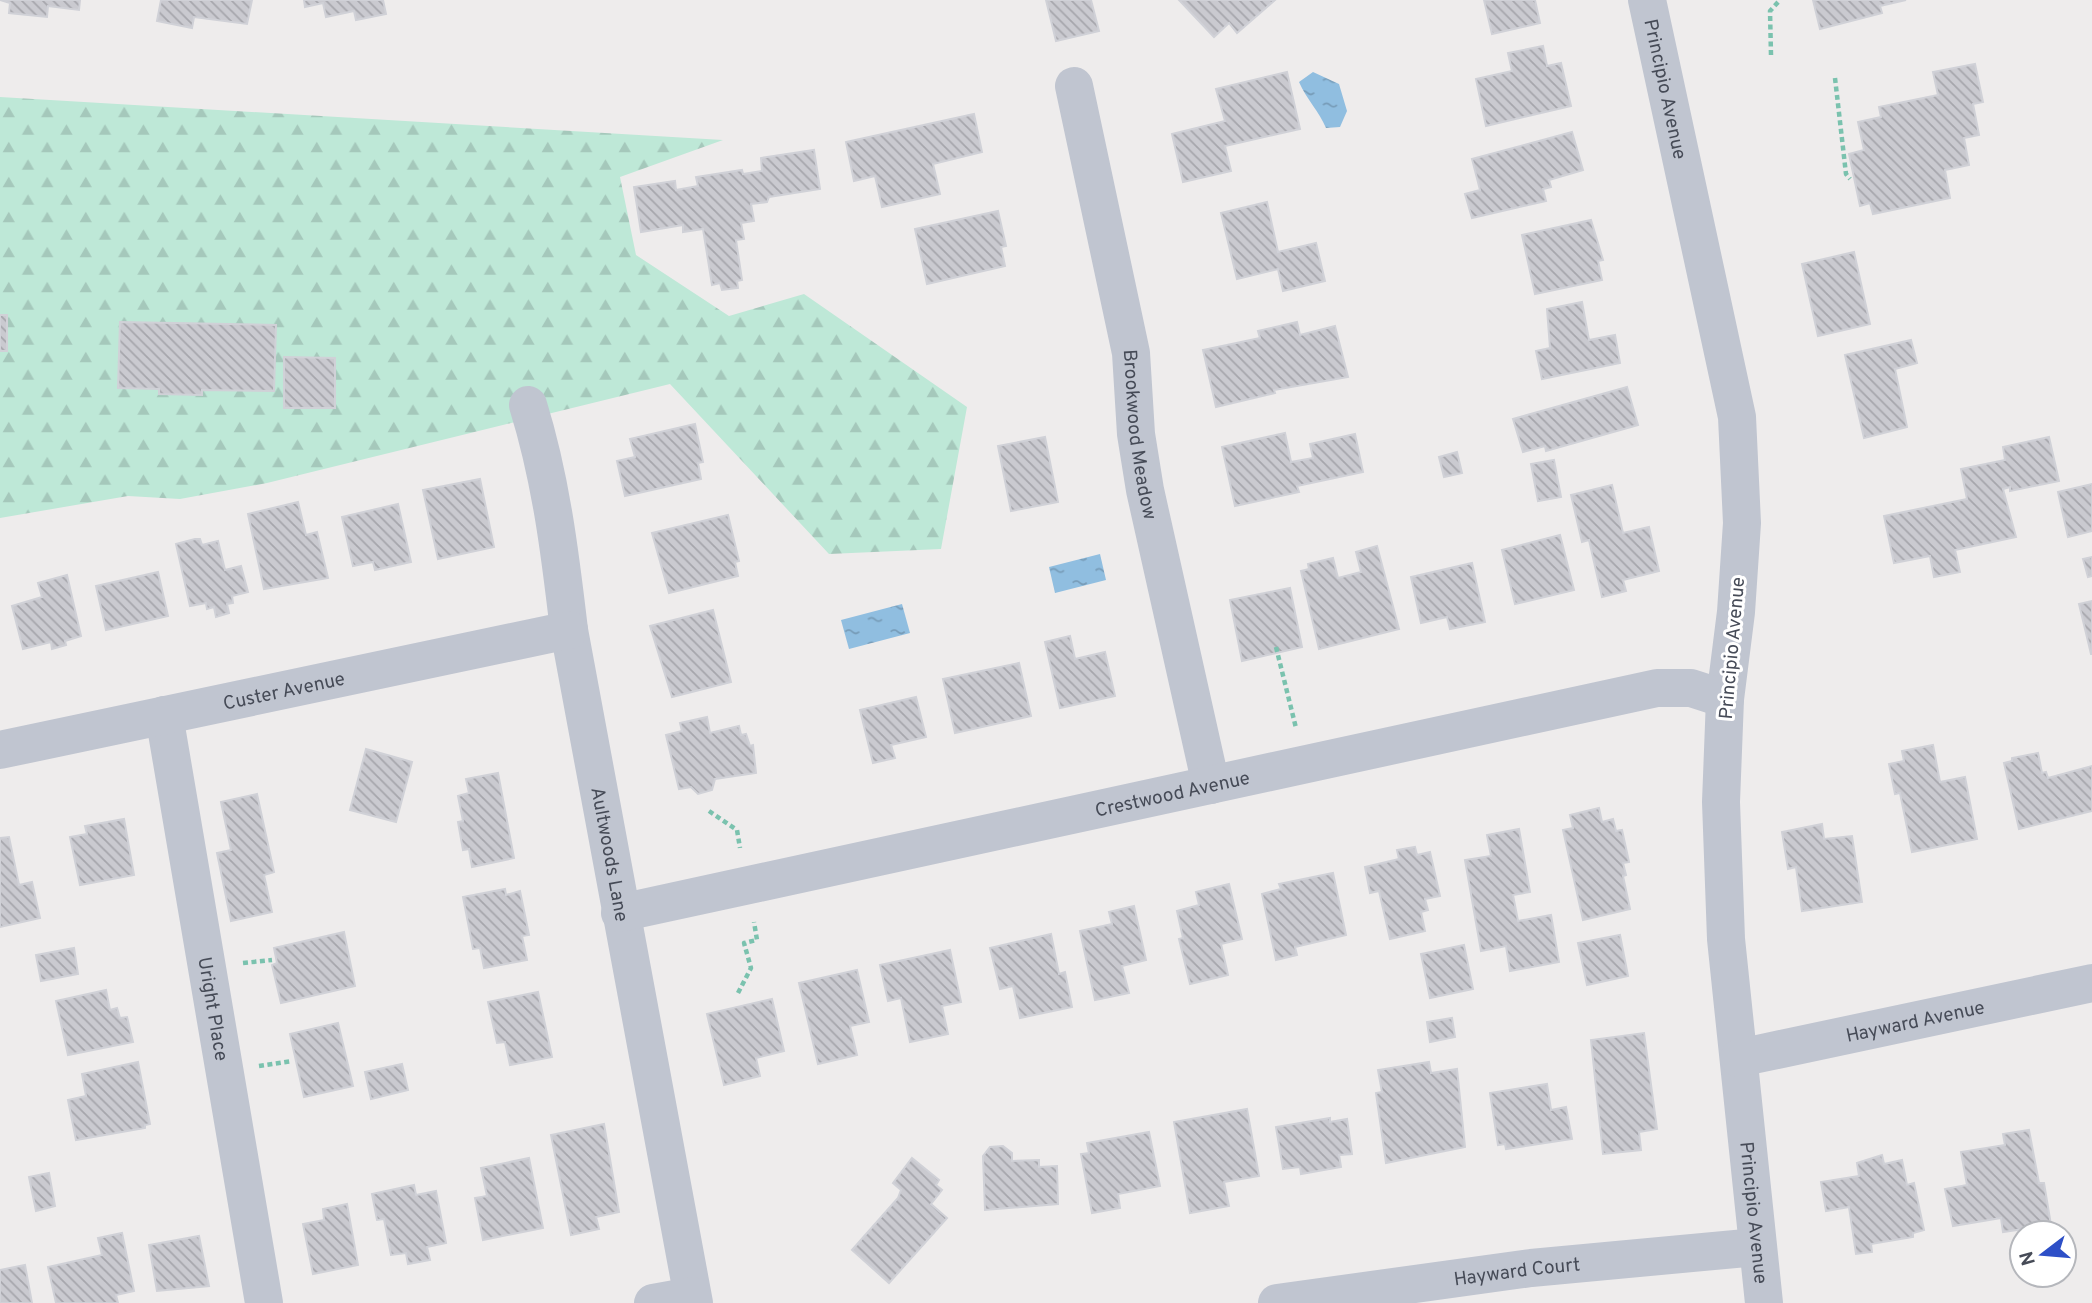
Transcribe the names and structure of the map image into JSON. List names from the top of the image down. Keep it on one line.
{"streets":{"street":["Principio Avenue","Brookwood Meadow","Custer Avenue","Crestwood Avenue","Aultwoods Lane","Uright Place","Hayward Avenue","Hayward Court"]},"crossings":[["Principio Avenue","Crestwood Avenue"],["Principio Avenue","Hayward Avenue"],["Principio Avenue","Hayward Court"],["Brookwood Meadow","Crestwood Avenue"],["Custer Avenue","Aultwoods Lane"],["Custer Avenue","Uright Place"],["Crestwood Avenue","Aultwoods Lane"]],"north":"left"}
